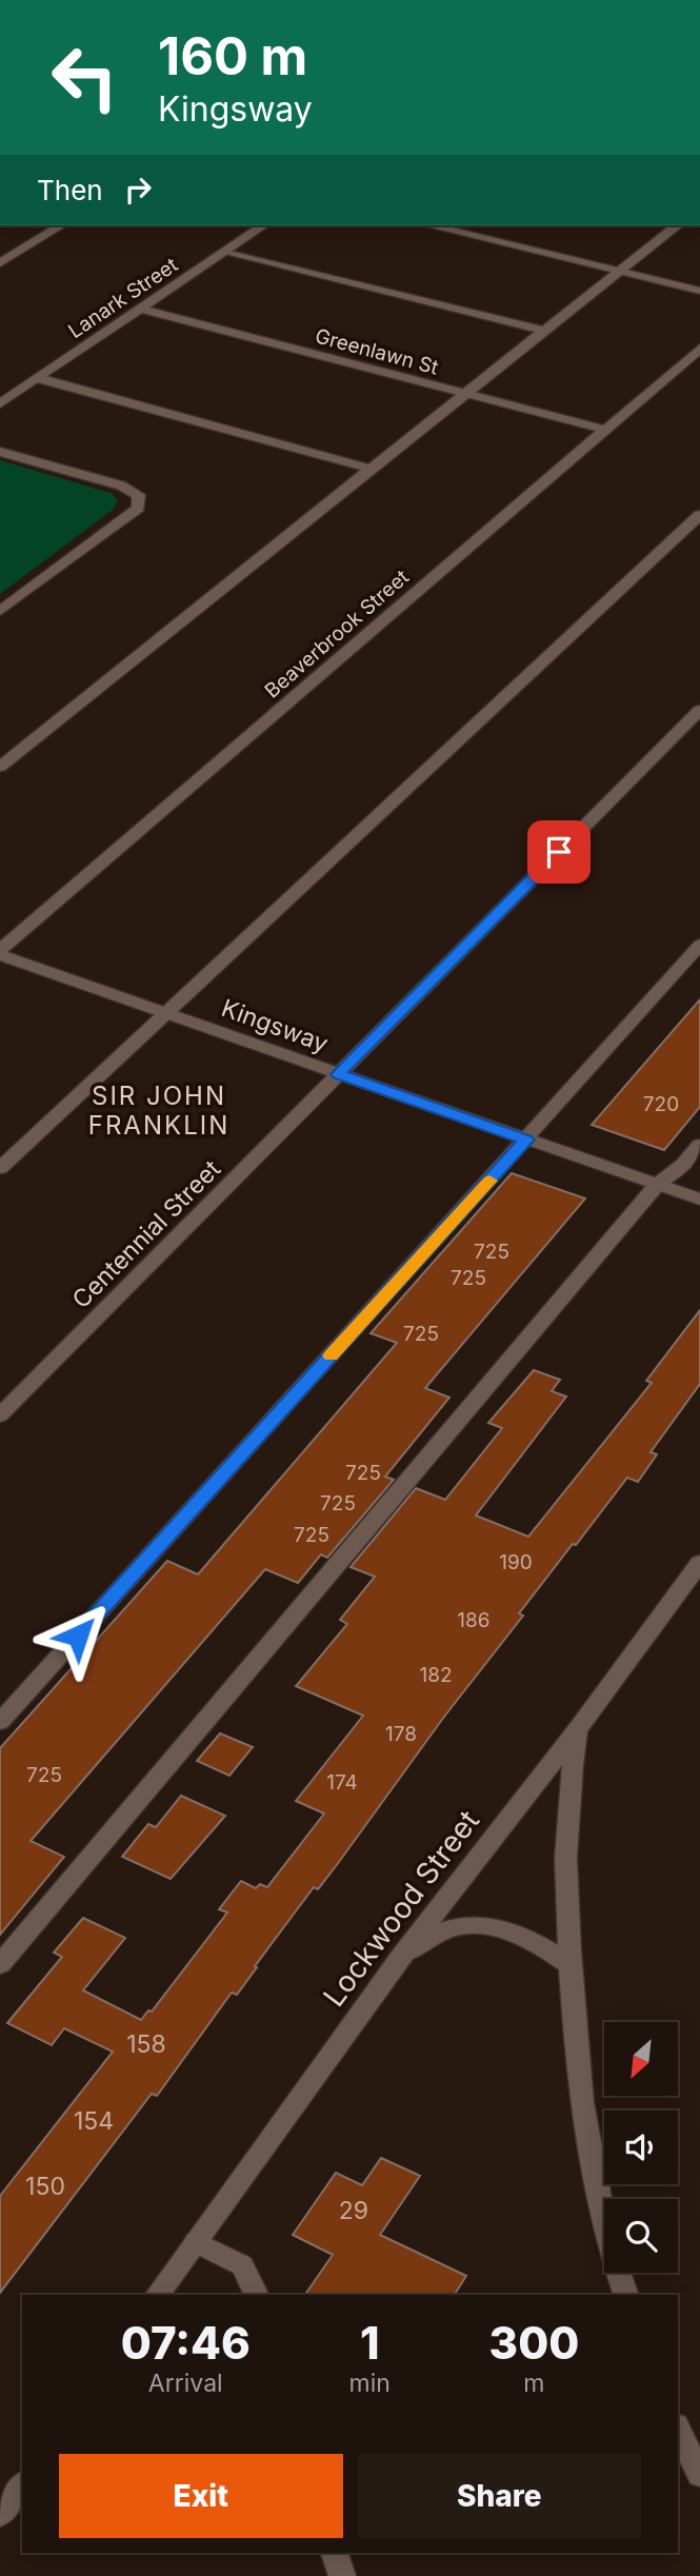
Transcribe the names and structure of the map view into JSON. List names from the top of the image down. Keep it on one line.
{"streets":{"street":["Lanark Street","Greenlawn St","Beaverbrook Street","Kingsway","Centennial Street","Lockwood Street"]},"crossings":[["Lanark Street","Greenlawn St"],["Greenlawn St","Beaverbrook Street"],["Beaverbrook Street","Kingsway"],["Kingsway","Centennial Street"]],"districts":["SIR JOHN FRANKLIN"],"house_numbers":["720","725","725","725","725","725","725","190","186","182","178","725","174","158","154","150","29"],"north":"bottom left","page":{"turn":["160 m","Kingsway"],"then":"Then","eta":["07:46","Arrival","1","min","300","m"],"buttons":["Exit","Share"]}}
